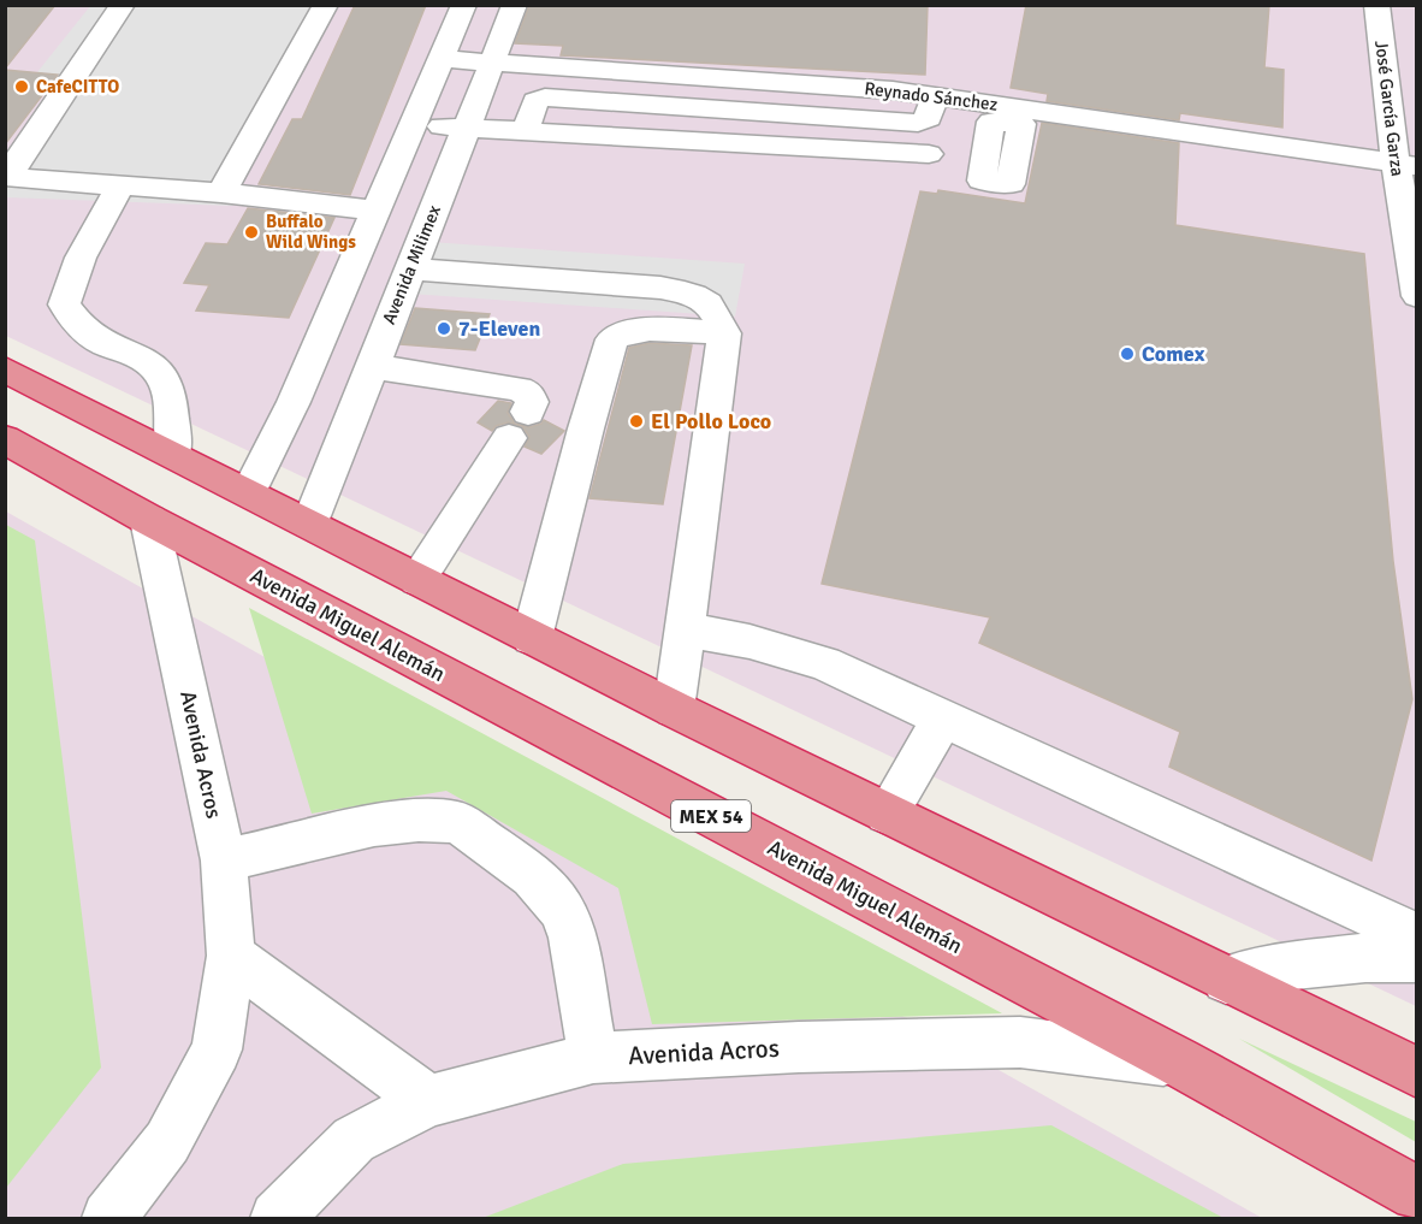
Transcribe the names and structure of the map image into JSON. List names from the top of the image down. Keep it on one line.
{"streets":{"highway":["Avenida Miguel Alemán","MEX 54"],"street":["Reynado Sánchez","José García Garza","Avenida Milimex","Avenida Acros"]},"crossings":[["Reynado Sánchez","José García Garza"],["Reynado Sánchez","Avenida Milimex"],["Avenida Miguel Alemán","Avenida Acros"]],"places":["CafeCITTO","Buffalo Wild Wings","7-Eleven","Comex","El Pollo Loco"]}
